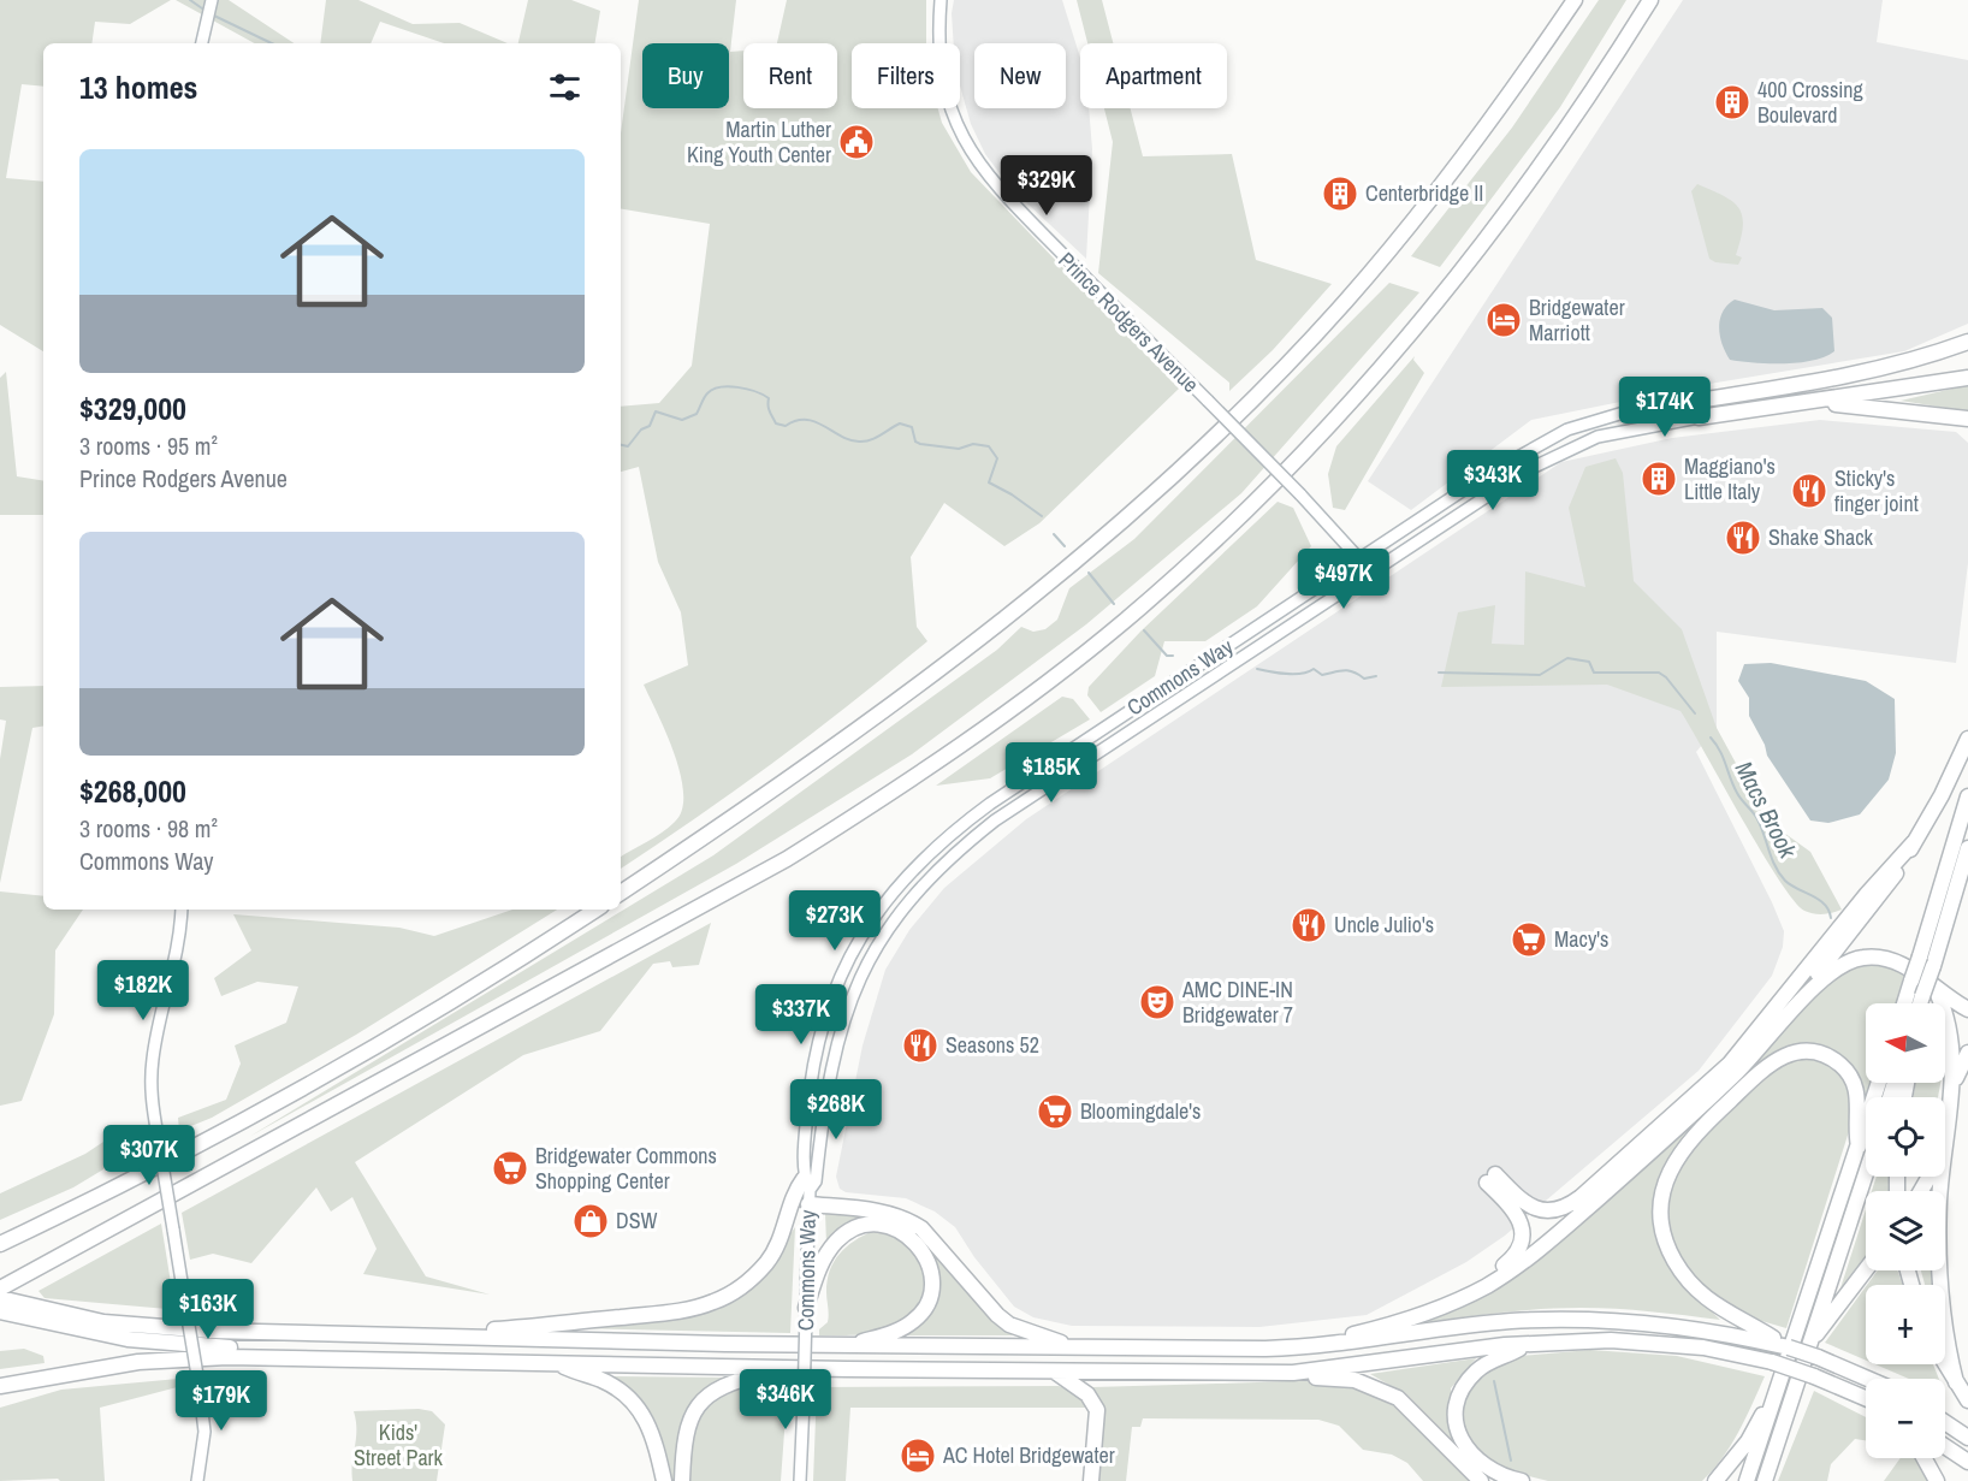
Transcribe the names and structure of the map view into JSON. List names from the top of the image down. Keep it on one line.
{"streets":{"street":["Prince Rodgers Avenue","Commons Way"]},"crossings":[["Prince Rodgers Avenue","Commons Way"]],"water":["Macs Brook"],"parks":["Kids' Street Park"],"places":{"building":["400 Crossing Boulevard","Centerbridge II","Maggiano's Little Italy"],"public building":["Martin Luther King Youth Center"],"hotel":["Bridgewater Marriott","AC Hotel Bridgewater"],"restaurant":["Sticky's finger joint","Shake Shack","Uncle Julio's","Seasons 52"],"supermarket":["Macy's","Bloomingdale's","Bridgewater Commons Shopping Center"],"theatre":["AMC DINE-IN Bridgewater 7"],"shop":["DSW"]},"north":"left","page":{"chip":["Buy","Rent","Filters","New","Apartment"],"heading":"13 homes","list":[{"name":"$329,000","note":"3 rooms · 95 m² · Prince Rodgers Avenue"},{"name":"$268,000","note":"3 rooms · 98 m² · Commons Way"}],"price":["$329K","$174K","$343K","$497K","$185K","$273K","$182K","$337K","$268K","$307K","$163K","$346K","$179K"],"map_buttons":["+","−"]}}
